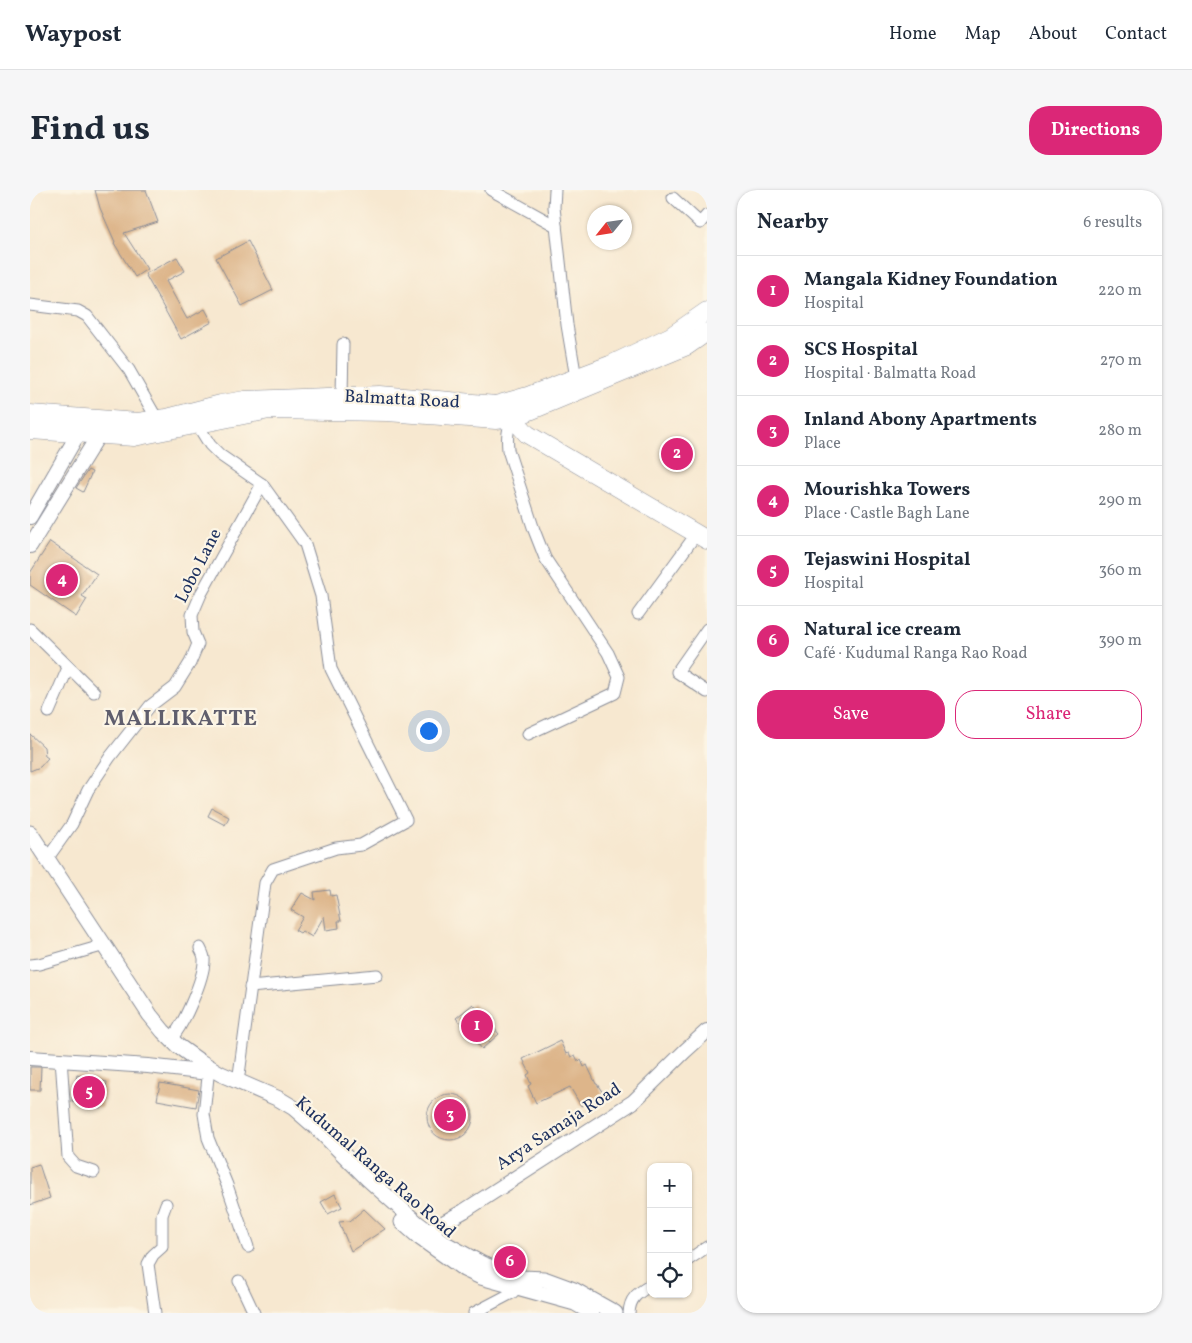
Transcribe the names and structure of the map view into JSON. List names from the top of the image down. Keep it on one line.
{"streets":{"main road":["Balmatta Road","Kudumal Ranga Rao Road"],"street":["Lobo Lane","Arya Samaja Road"]},"crossings":[["Arya Samaja Road","Kudumal Ranga Rao Road"]],"districts":["MALLIKATTE"],"north":"bottom left","page":{"header":"Waypost","nav":["Home","Map","About","Contact"],"title":"Find us","buttons":["Directions",["Save","Share"]],"heading":["Nearby","6 results"],"list":[{"mark":"1","name":"Mangala Kidney Foundation","note":"Hospital","value":"220 m"},{"mark":"2","name":"SCS Hospital","note":"Hospital · Balmatta Road","value":"270 m"},{"mark":"3","name":"Inland Abony Apartments","note":"Place","value":"280 m"},{"mark":"4","name":"Mourishka Towers","note":"Place · Castle Bagh Lane","value":"290 m"},{"mark":"5","name":"Tejaswini Hospital","note":"Hospital","value":"360 m"},{"mark":"6","name":"Natural ice cream","note":"Café · Kudumal Ranga Rao Road","value":"390 m"}],"pins":["2","4","1","5","3","6"],"map_buttons":["+","−"]}}
